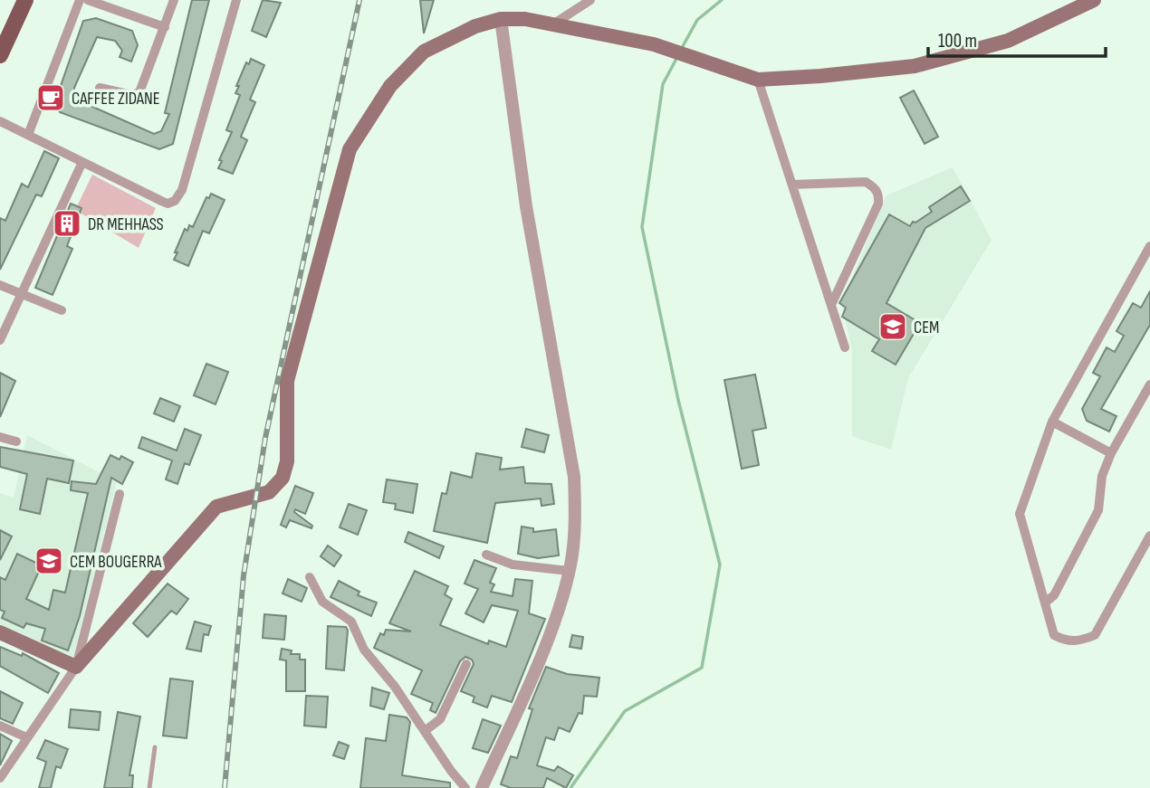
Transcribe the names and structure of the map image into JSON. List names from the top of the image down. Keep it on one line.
{"places":{"cafe":["CAFFEE ZIDANE"],"building":["DR MEHHASS"],"school or university":["CEM","CEM BOUGERRA"]},"scale_bar":"100 m"}
